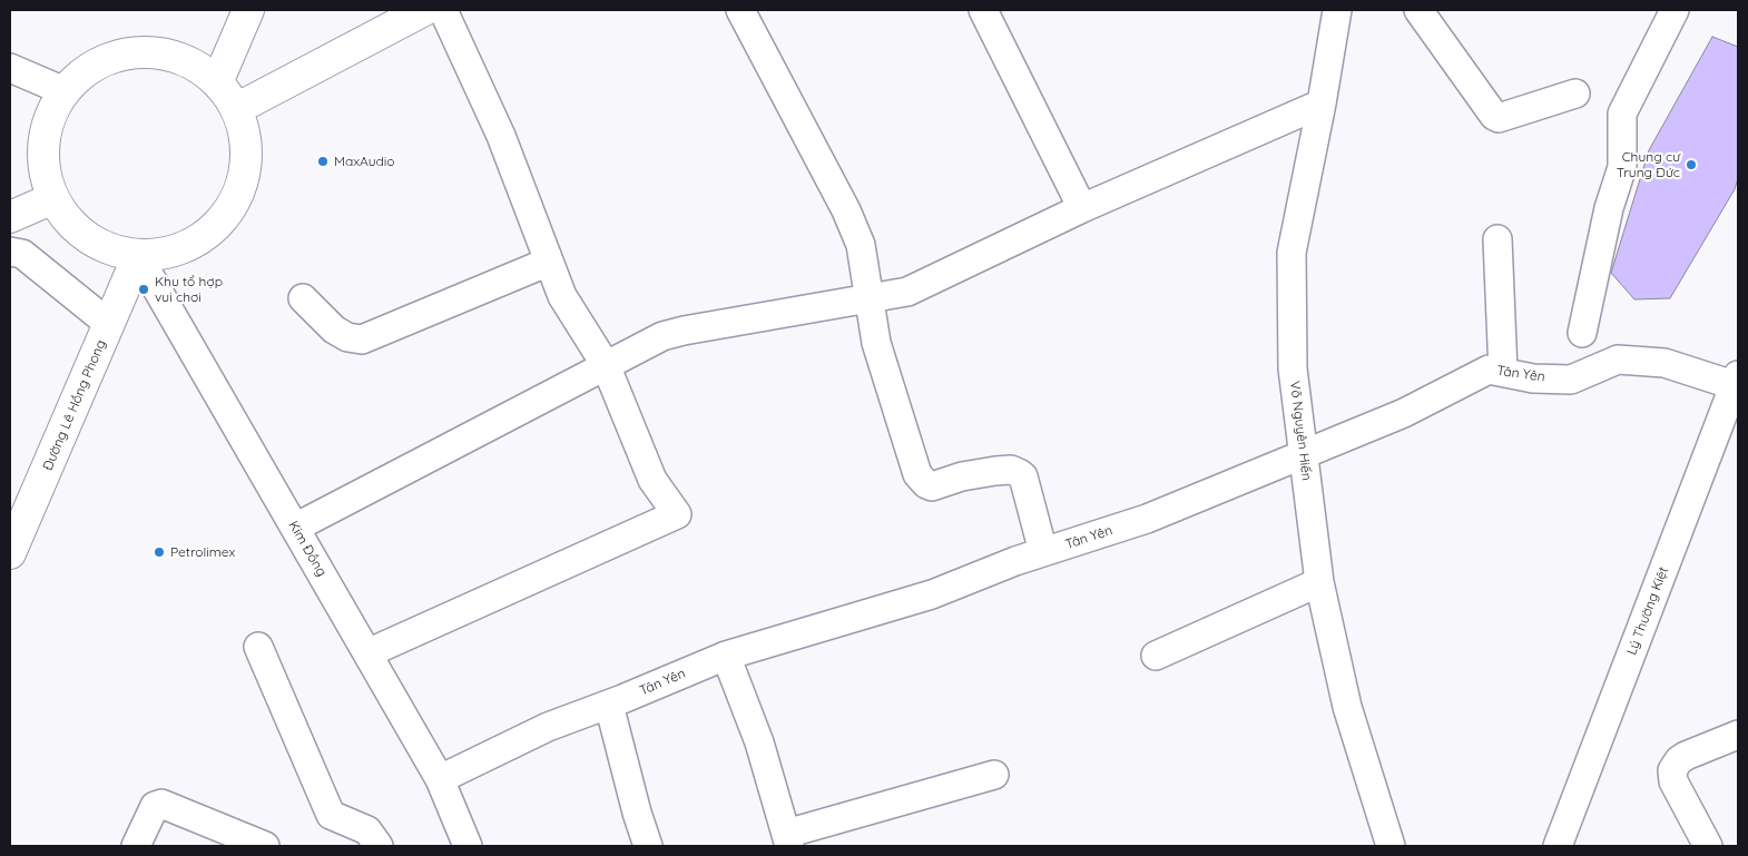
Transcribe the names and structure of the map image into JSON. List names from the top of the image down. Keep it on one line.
{"streets":{"main road":["Đường Lê Hồng Phong"],"street":["Tân Yên","Võ Nguyên Hiến","Kim Đồng","Lý Thường Kiệt"]},"crossings":[["Tân Yên","Võ Nguyên Hiến"],["Tân Yên","Kim Đồng"],["Tân Yên","Lý Thường Kiệt"],["Đường Lê Hồng Phong","Kim Đồng"]],"places":["MaxAudio","Chung cư Trung Đức","Khu tổ hợp vui chơi","Petrolimex"]}
